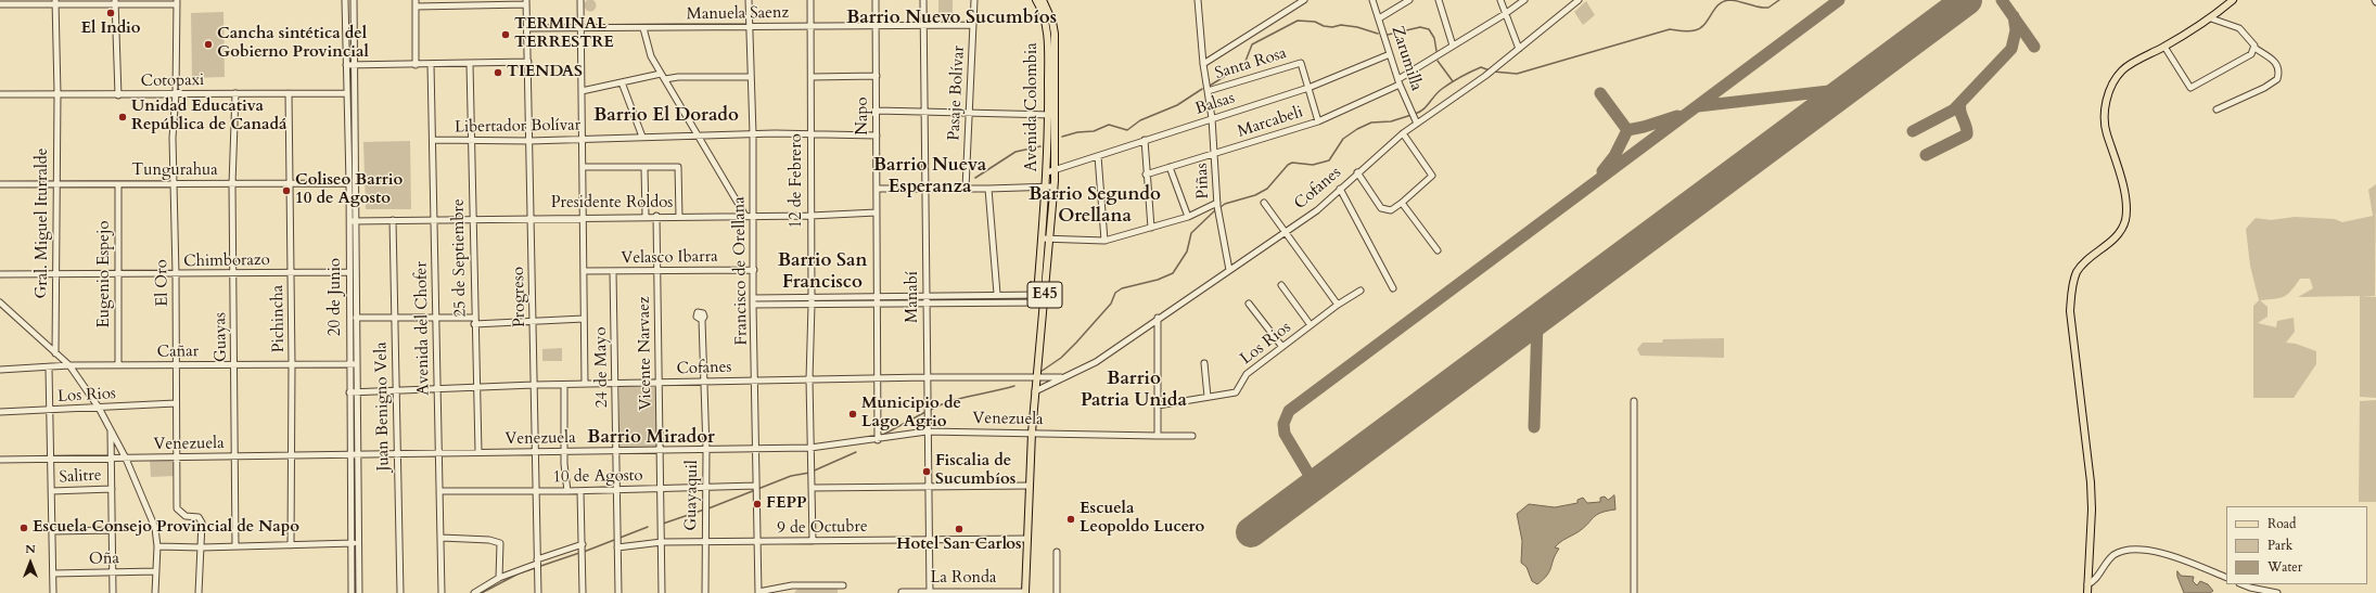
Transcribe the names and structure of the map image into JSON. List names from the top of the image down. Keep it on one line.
{"streets":{"main road":["Avenida Colombia","E45"],"street":["Manuela Saenz","Zarumilla","Santa Rosa","Cotopaxi","Pasaje Bolívar","Balsas","Napo","Marcabeli","Libertador Bolívar","Tungurahua","12 de Febrero","Piñas","Cofanes","Presidente Roldos","Gral. Miguel Iturralde","25 de Septiembre","Velasco Ibarra","Chimborazo","Francisco de Orellana","Eugenio Espejo","El Oro","20 de Junio","Progreso","Manabí","Pichincha","Avenida del Chofer","Guayas","Los Rios","Cañar","Vicente Narvaez","24 de Mayo","Juan Benigno Vela","Venezuela","Salitre","10 de Agosto","Guayaquil","9 de Octubre","Oña","La Ronda"]},"crossings":[["Manuela Saenz","Pasaje Bolívar"],["Manuela Saenz","Napo"],["Manuela Saenz","12 de Febrero"],["Manuela Saenz","Francisco de Orellana"],["Manuela Saenz","Progreso"],["Manuela Saenz","Manabí"],["Zarumilla","Balsas"],["Zarumilla","Marcabeli"],["Zarumilla","Cofanes"],["Santa Rosa","Balsas"],["Santa Rosa","Piñas"],["Cotopaxi","Gral. Miguel Iturralde"],["Cotopaxi","El Oro"],["Cotopaxi","20 de Junio"],["Cotopaxi","Pichincha"],["Cotopaxi","Guayas"],["Balsas","Avenida Colombia"],["Balsas","Piñas"],["Avenida Colombia","Cofanes"],["Avenida Colombia","Venezuela"],["Avenida Colombia","9 de Octubre"],["Avenida Colombia","La Ronda"],["Napo","Libertador Bolívar"],["Napo","Cofanes"],["Napo","Presidente Roldos"],["Napo","Venezuela"],["Marcabeli","Piñas"],["Libertador Bolívar","12 de Febrero"],["Libertador Bolívar","25 de Septiembre"],["Libertador Bolívar","Francisco de Orellana"],["Libertador Bolívar","Progreso"],["Libertador Bolívar","Avenida del Chofer"],["Tungurahua","Gral. Miguel Iturralde"],["Tungurahua","Eugenio Espejo"],["Tungurahua","El Oro"],["Tungurahua","20 de Junio"],["Tungurahua","Pichincha"],["Tungurahua","Guayas"],["12 de Febrero","Cofanes"],["12 de Febrero","Presidente Roldos"],["12 de Febrero","Venezuela"],["Piñas","Cofanes"],["Cofanes","25 de Septiembre"],["Cofanes","Francisco de Orellana"],["Cofanes","20 de Junio"],["Cofanes","Progreso"],["Cofanes","Manabí"],["Cofanes","Avenida del Chofer"],["Cofanes","Vicente Narvaez"],["Cofanes","24 de Mayo"],["Cofanes","Juan Benigno Vela"],["Cofanes","Guayaquil"],["Presidente Roldos","25 de Septiembre"],["Presidente Roldos","Francisco de Orellana"],["Presidente Roldos","20 de Junio"],["Presidente Roldos","Progreso"],["Presidente Roldos","Avenida del Chofer"],["Presidente Roldos","Vicente Narvaez"],["Presidente Roldos","Juan Benigno Vela"],["Gral. Miguel Iturralde","Chimborazo"],["25 de Septiembre","Venezuela"],["Velasco Ibarra","Francisco de Orellana"],["Velasco Ibarra","Vicente Narvaez"],["Velasco Ibarra","24 de Mayo"],["Chimborazo","Eugenio Espejo"],["Chimborazo","El Oro"],["Chimborazo","20 de Junio"],["Chimborazo","Pichincha"],["Chimborazo","Guayas"],["Francisco de Orellana","Venezuela"],["Francisco de Orellana","10 de Agosto"],["Francisco de Orellana","9 de Octubre"],["Eugenio Espejo","Cañar"],["El Oro","Los Rios"],["El Oro","Cañar"],["El Oro","Venezuela"],["20 de Junio","Cañar"],["20 de Junio","Venezuela"],["Progreso","Venezuela"],["Progreso","10 de Agosto"],["Manabí","Venezuela"],["Manabí","9 de Octubre"],["Manabí","La Ronda"],["Pichincha","Cañar"],["Pichincha","Venezuela"],["Avenida del Chofer","Venezuela"],["Avenida del Chofer","10 de Agosto"],["Guayas","Cañar"],["Guayas","Venezuela"],["Vicente Narvaez","Venezuela"],["Vicente Narvaez","10 de Agosto"],["Vicente Narvaez","9 de Octubre"],["24 de Mayo","Venezuela"],["24 de Mayo","10 de Agosto"],["24 de Mayo","9 de Octubre"],["Juan Benigno Vela","Venezuela"],["Venezuela","Guayaquil"],["10 de Agosto","Guayaquil"],["Guayaquil","9 de Octubre"]],"districts":["Barrio Nuevo Sucumbíos","Barrio El Dorado","Barrio Nueva Esperanza","Barrio Segundo Orellana","Barrio San Francisco","Barrio Patria Unida","Barrio Mirador"],"places":["El Indio","TERMINAL TERRESTRE","Cancha sintética del Gobierno Provincial","TIENDAS","Unidad Educativa República de Canadá","Coliseo Barrio 10 de Agosto","Municipio de Lago Agrio","Fiscalia de Sucumbíos","FEPP","Escuela Leopoldo Lucero","Escuela Consejo Provincial de Napo","Hotel San Carlos"],"legend":["Road","Park","Water"],"north":"top"}
